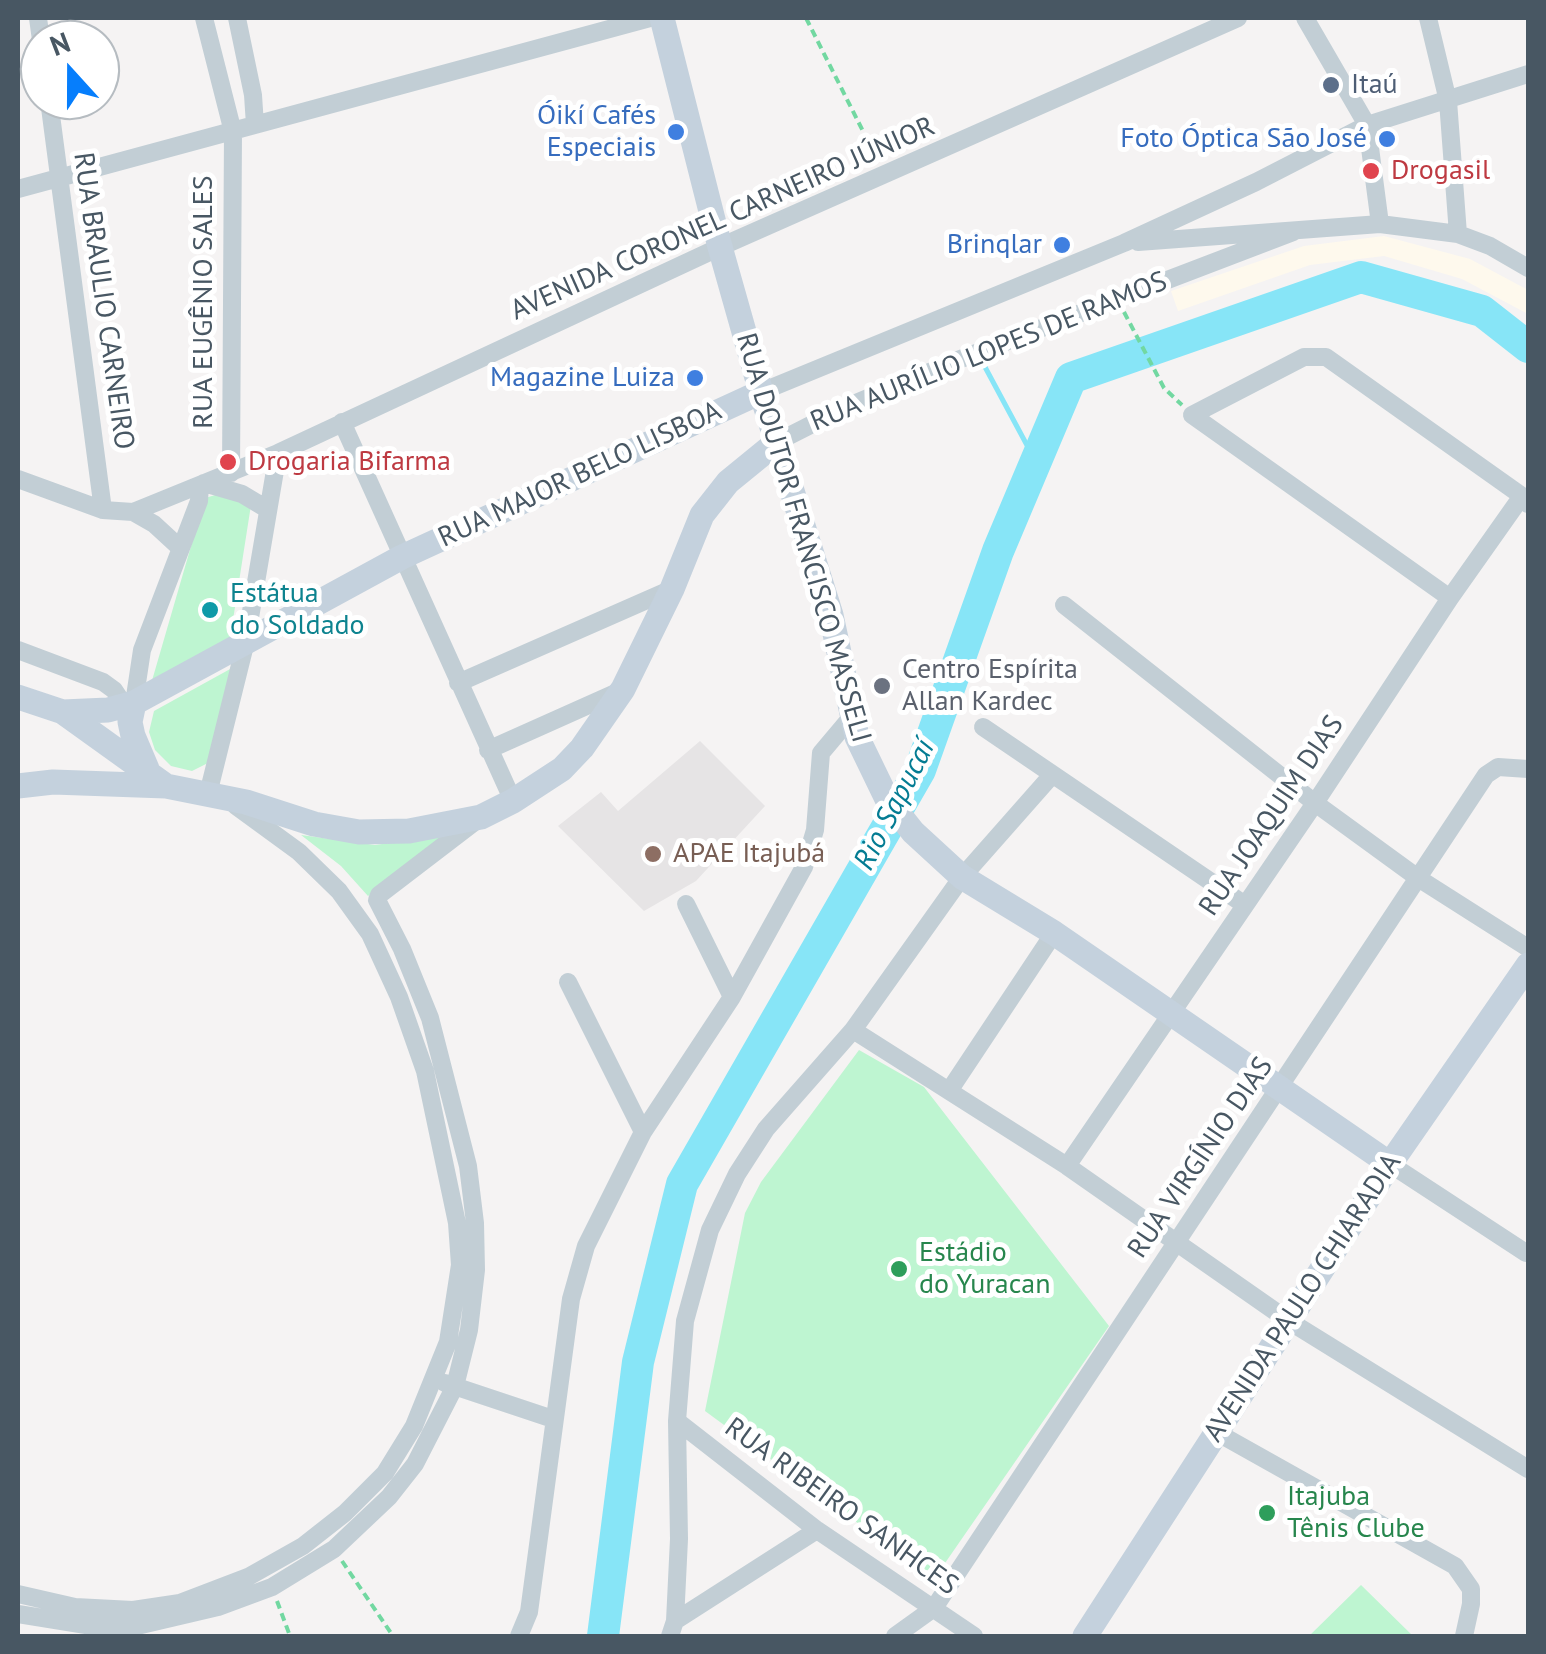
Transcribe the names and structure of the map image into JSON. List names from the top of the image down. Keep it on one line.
{"streets":{"main road":["RUA AURÍLIO LOPES DE RAMOS","RUA MAJOR BELO LISBOA","RUA DOUTOR FRANCISCO MASSELI","AVENIDA PAULO CHIARADIA"],"street":["AVENIDA CORONEL CARNEIRO JÚNIOR","RUA BRAULIO CARNEIRO","RUA EUGÊNIO SALES","RUA JOAQUIM DIAS","RUA VIRGÍNIO DIAS","RUA RIBEIRO SANHCES"]},"crossings":[["AVENIDA CORONEL CARNEIRO JÚNIOR","RUA EUGÊNIO SALES"],["AVENIDA CORONEL CARNEIRO JÚNIOR","RUA DOUTOR FRANCISCO MASSELI"],["RUA AURÍLIO LOPES DE RAMOS","RUA DOUTOR FRANCISCO MASSELI"],["RUA MAJOR BELO LISBOA","RUA DOUTOR FRANCISCO MASSELI"],["RUA DOUTOR FRANCISCO MASSELI","RUA JOAQUIM DIAS"],["RUA DOUTOR FRANCISCO MASSELI","RUA VIRGÍNIO DIAS"],["RUA DOUTOR FRANCISCO MASSELI","AVENIDA PAULO CHIARADIA"],["RUA VIRGÍNIO DIAS","RUA RIBEIRO SANHCES"]],"water":["Rio Sapucaí"],"places":["Itaú","Óikí Cafés Especiais","Foto Óptica São José","Drogasil","Brinqlar","Magazine Luiza","Drogaria Bifarma","Estátua do Soldado","Centro Espírita Allan Kardec","APAE Itajubá","Estádio do Yuracan","Itajuba Tênis Clube"],"north":"top"}
